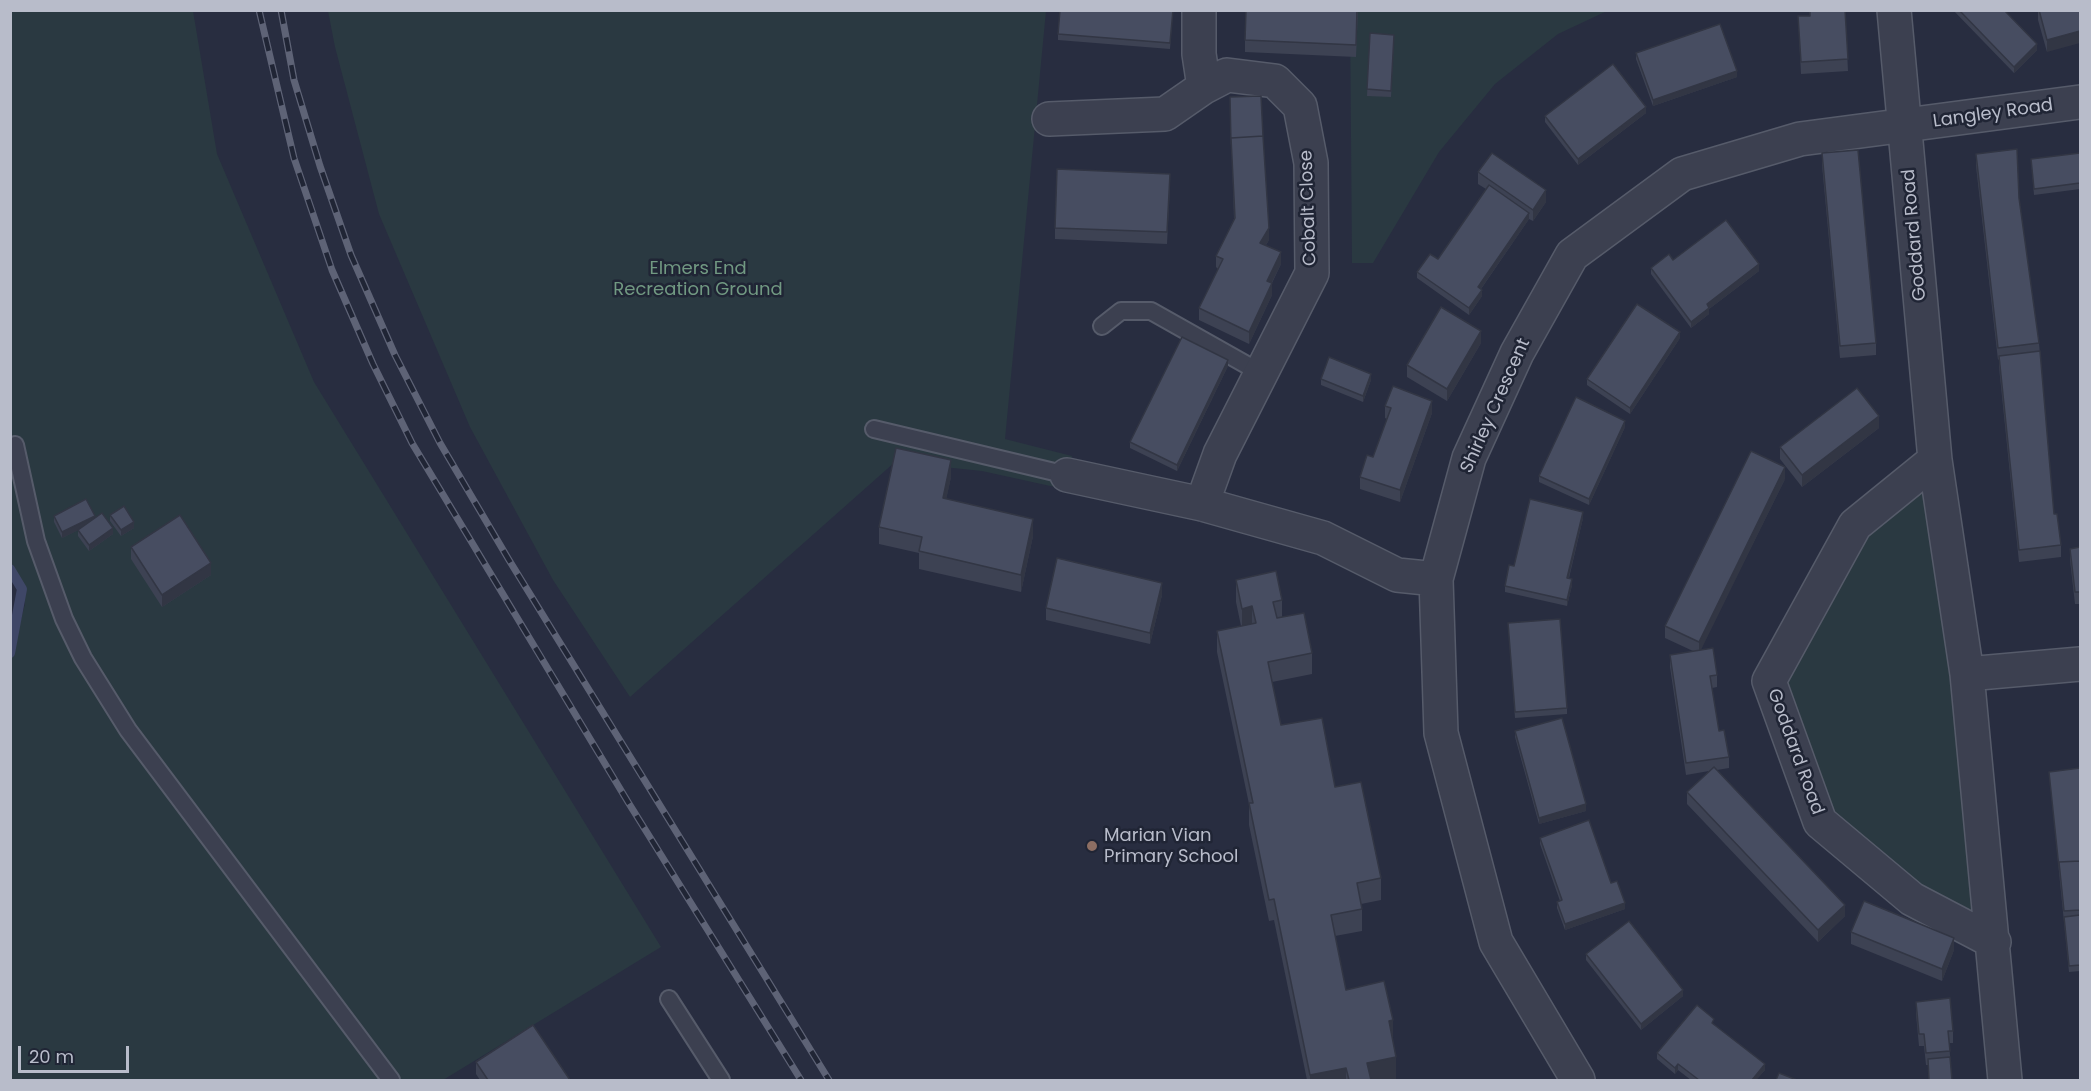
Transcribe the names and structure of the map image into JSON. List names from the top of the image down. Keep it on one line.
{"streets":{"street":["Langley Road","Cobalt Close","Goddard Road","Shirley Crescent"]},"crossings":[["Langley Road","Goddard Road"],["Langley Road","Shirley Crescent"],["Goddard Road","Shirley Crescent"]],"parks":["Elmers End Recreation Ground"],"places":["Marian Vian Primary School"],"scale_bar":"20 m"}
